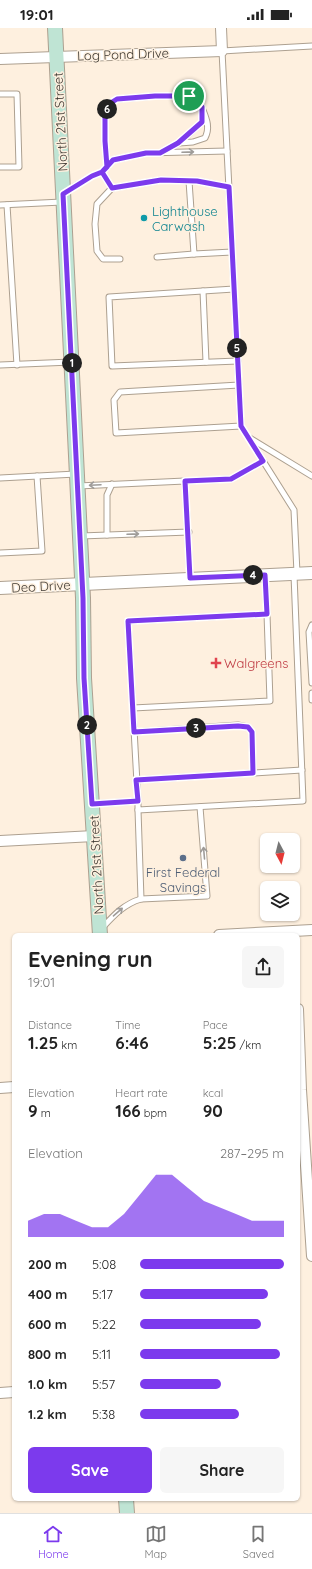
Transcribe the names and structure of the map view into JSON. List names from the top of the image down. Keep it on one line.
{"streets":{"main road":["North 21st Street"],"street":["Log Pond Drive","Deo Drive"]},"crossings":[["Log Pond Drive","North 21st Street"],["North 21st Street","Deo Drive"]],"places":{"other":["Lighthouse Carwash","First Federal Savings"],"health":["Walgreens"]},"north":"bottom","page":{"status":"19:01","pins":["6","5","1","4","2","3"],"heading":["Evening run","19:01"],"stats":[["Distance","1.25 km"],["Time","6:46"],["Pace","5:25 /km"],["Elevation","9 m"],["Heart rate","166 bpm"],["kcal","90"]],"chart":["Elevation","287–295 m"],"list":[{"name":"200 m","note":"5:08"},{"name":"400 m","note":"5:17"},{"name":"600 m","note":"5:22"},{"name":"800 m","note":"5:11"},{"name":"1.0 km","note":"5:57"},{"name":"1.2 km","note":"5:38"}],"buttons":["Save","Share"],"tabs":["Home","Map","Saved"]}}
